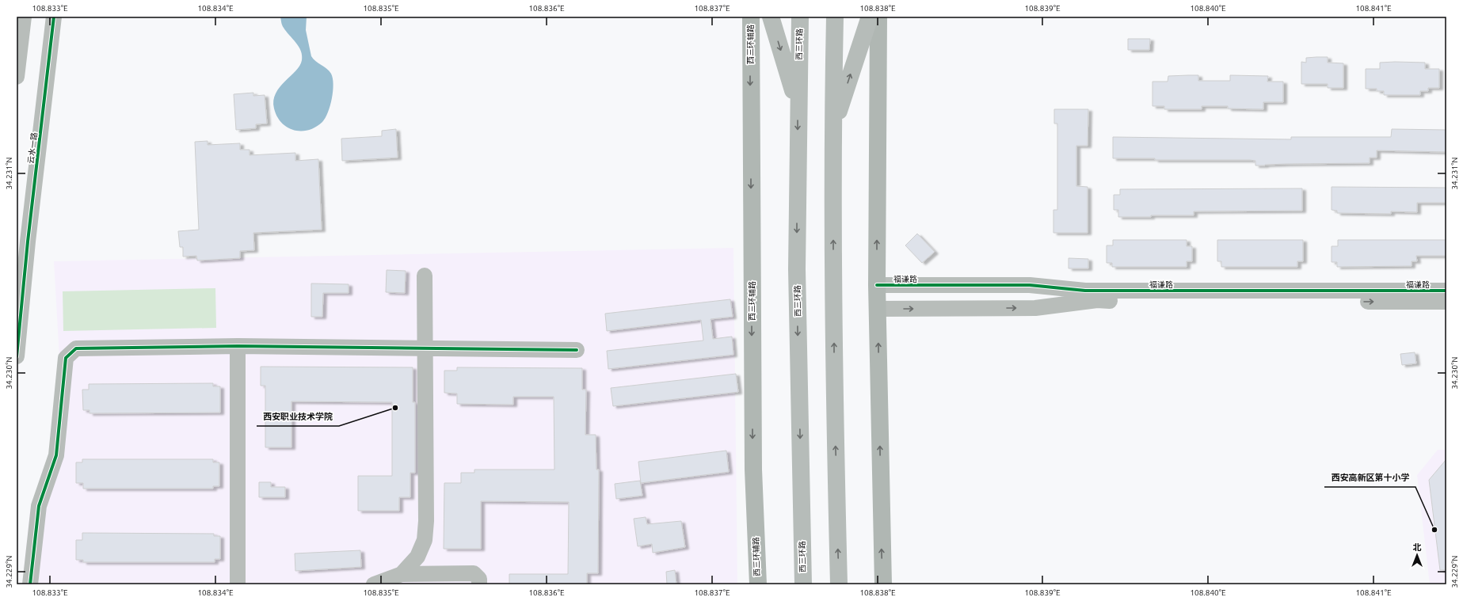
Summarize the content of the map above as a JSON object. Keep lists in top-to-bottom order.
{
  "streets": {
    "highway": ["西三环路"],
    "main road": ["西三环辅路"],
    "street": ["云水一路", "福谦路"]
  },
  "places": ["西安职业技术学院", "西安高新区第十小学"],
  "north": "top",
  "coordinates": [
    "108.833°E",
    "108.834°E",
    "108.835°E",
    "108.836°E",
    "108.837°E",
    "108.838°E",
    "108.839°E",
    "108.840°E",
    "108.841°E",
    "34.231°N",
    "34.230°N",
    "34.229°N"
  ]
}
